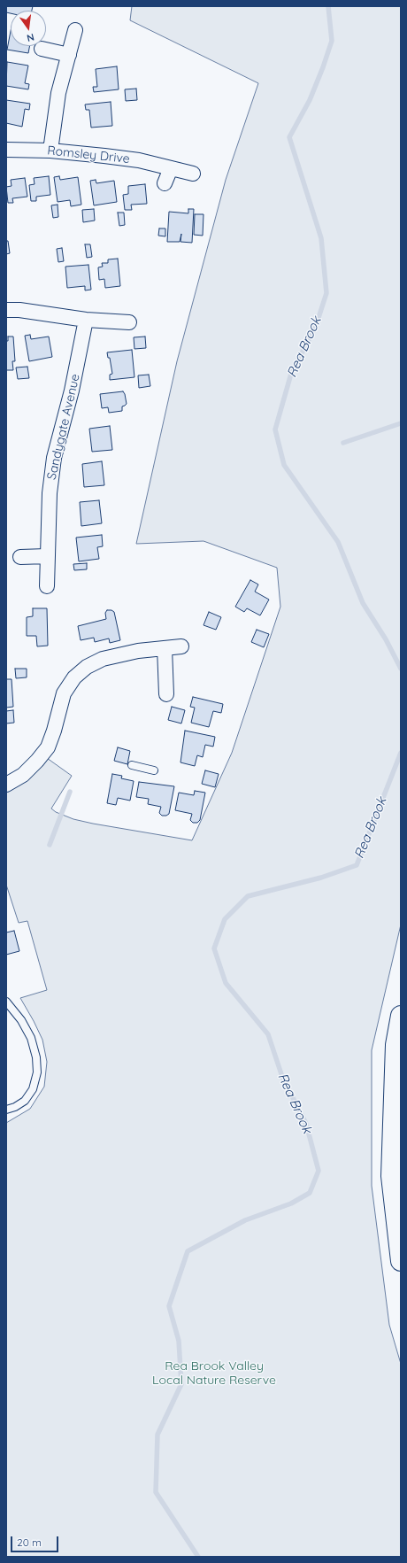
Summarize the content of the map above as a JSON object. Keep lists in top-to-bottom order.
{
  "streets": {
    "street": ["Romsley Drive", "Sandygate Avenue"]
  },
  "water": ["Rea Brook"],
  "parks": ["Rea Brook Valley Local Nature Reserve"],
  "scale_bar": "20 m",
  "north": "bottom"
}
